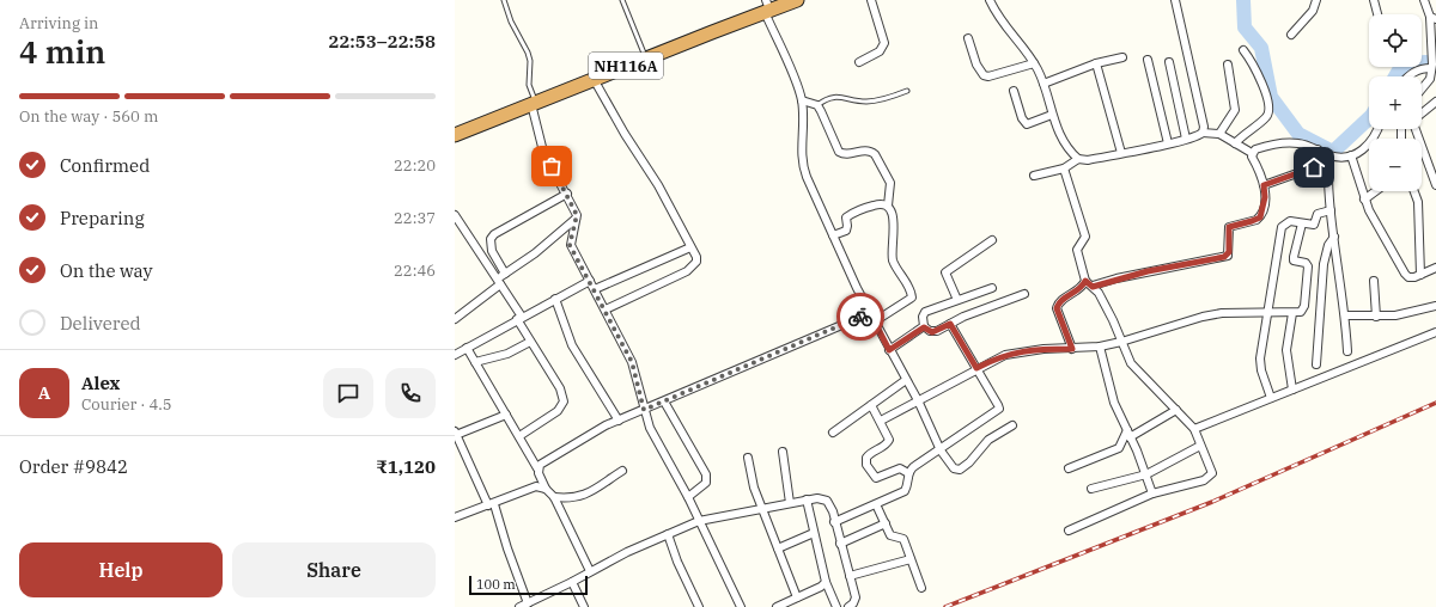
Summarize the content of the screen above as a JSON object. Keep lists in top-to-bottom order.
{
  "streets": {
    "highway": ["NH116A"]
  },
  "scale_bar": "100 m",
  "page": {
    "heading": ["4 min", "Arriving in", "22:53–22:58"],
    "panel": [
      "Alex",
      "Courier · 4.5",
      "Order #9842",
      "₹1,120"
    ],
    "map_buttons": ["+", "−"],
    "bar": "On the way · 560 m",
    "list": [
      ["Confirmed", "22:20"],
      ["Preparing", "22:37"],
      ["On the way", "22:46"],
      "Delivered"
    ],
    "round": "A",
    "buttons": ["Help", "Share"],
    "scale": "100 m"
  }
}
